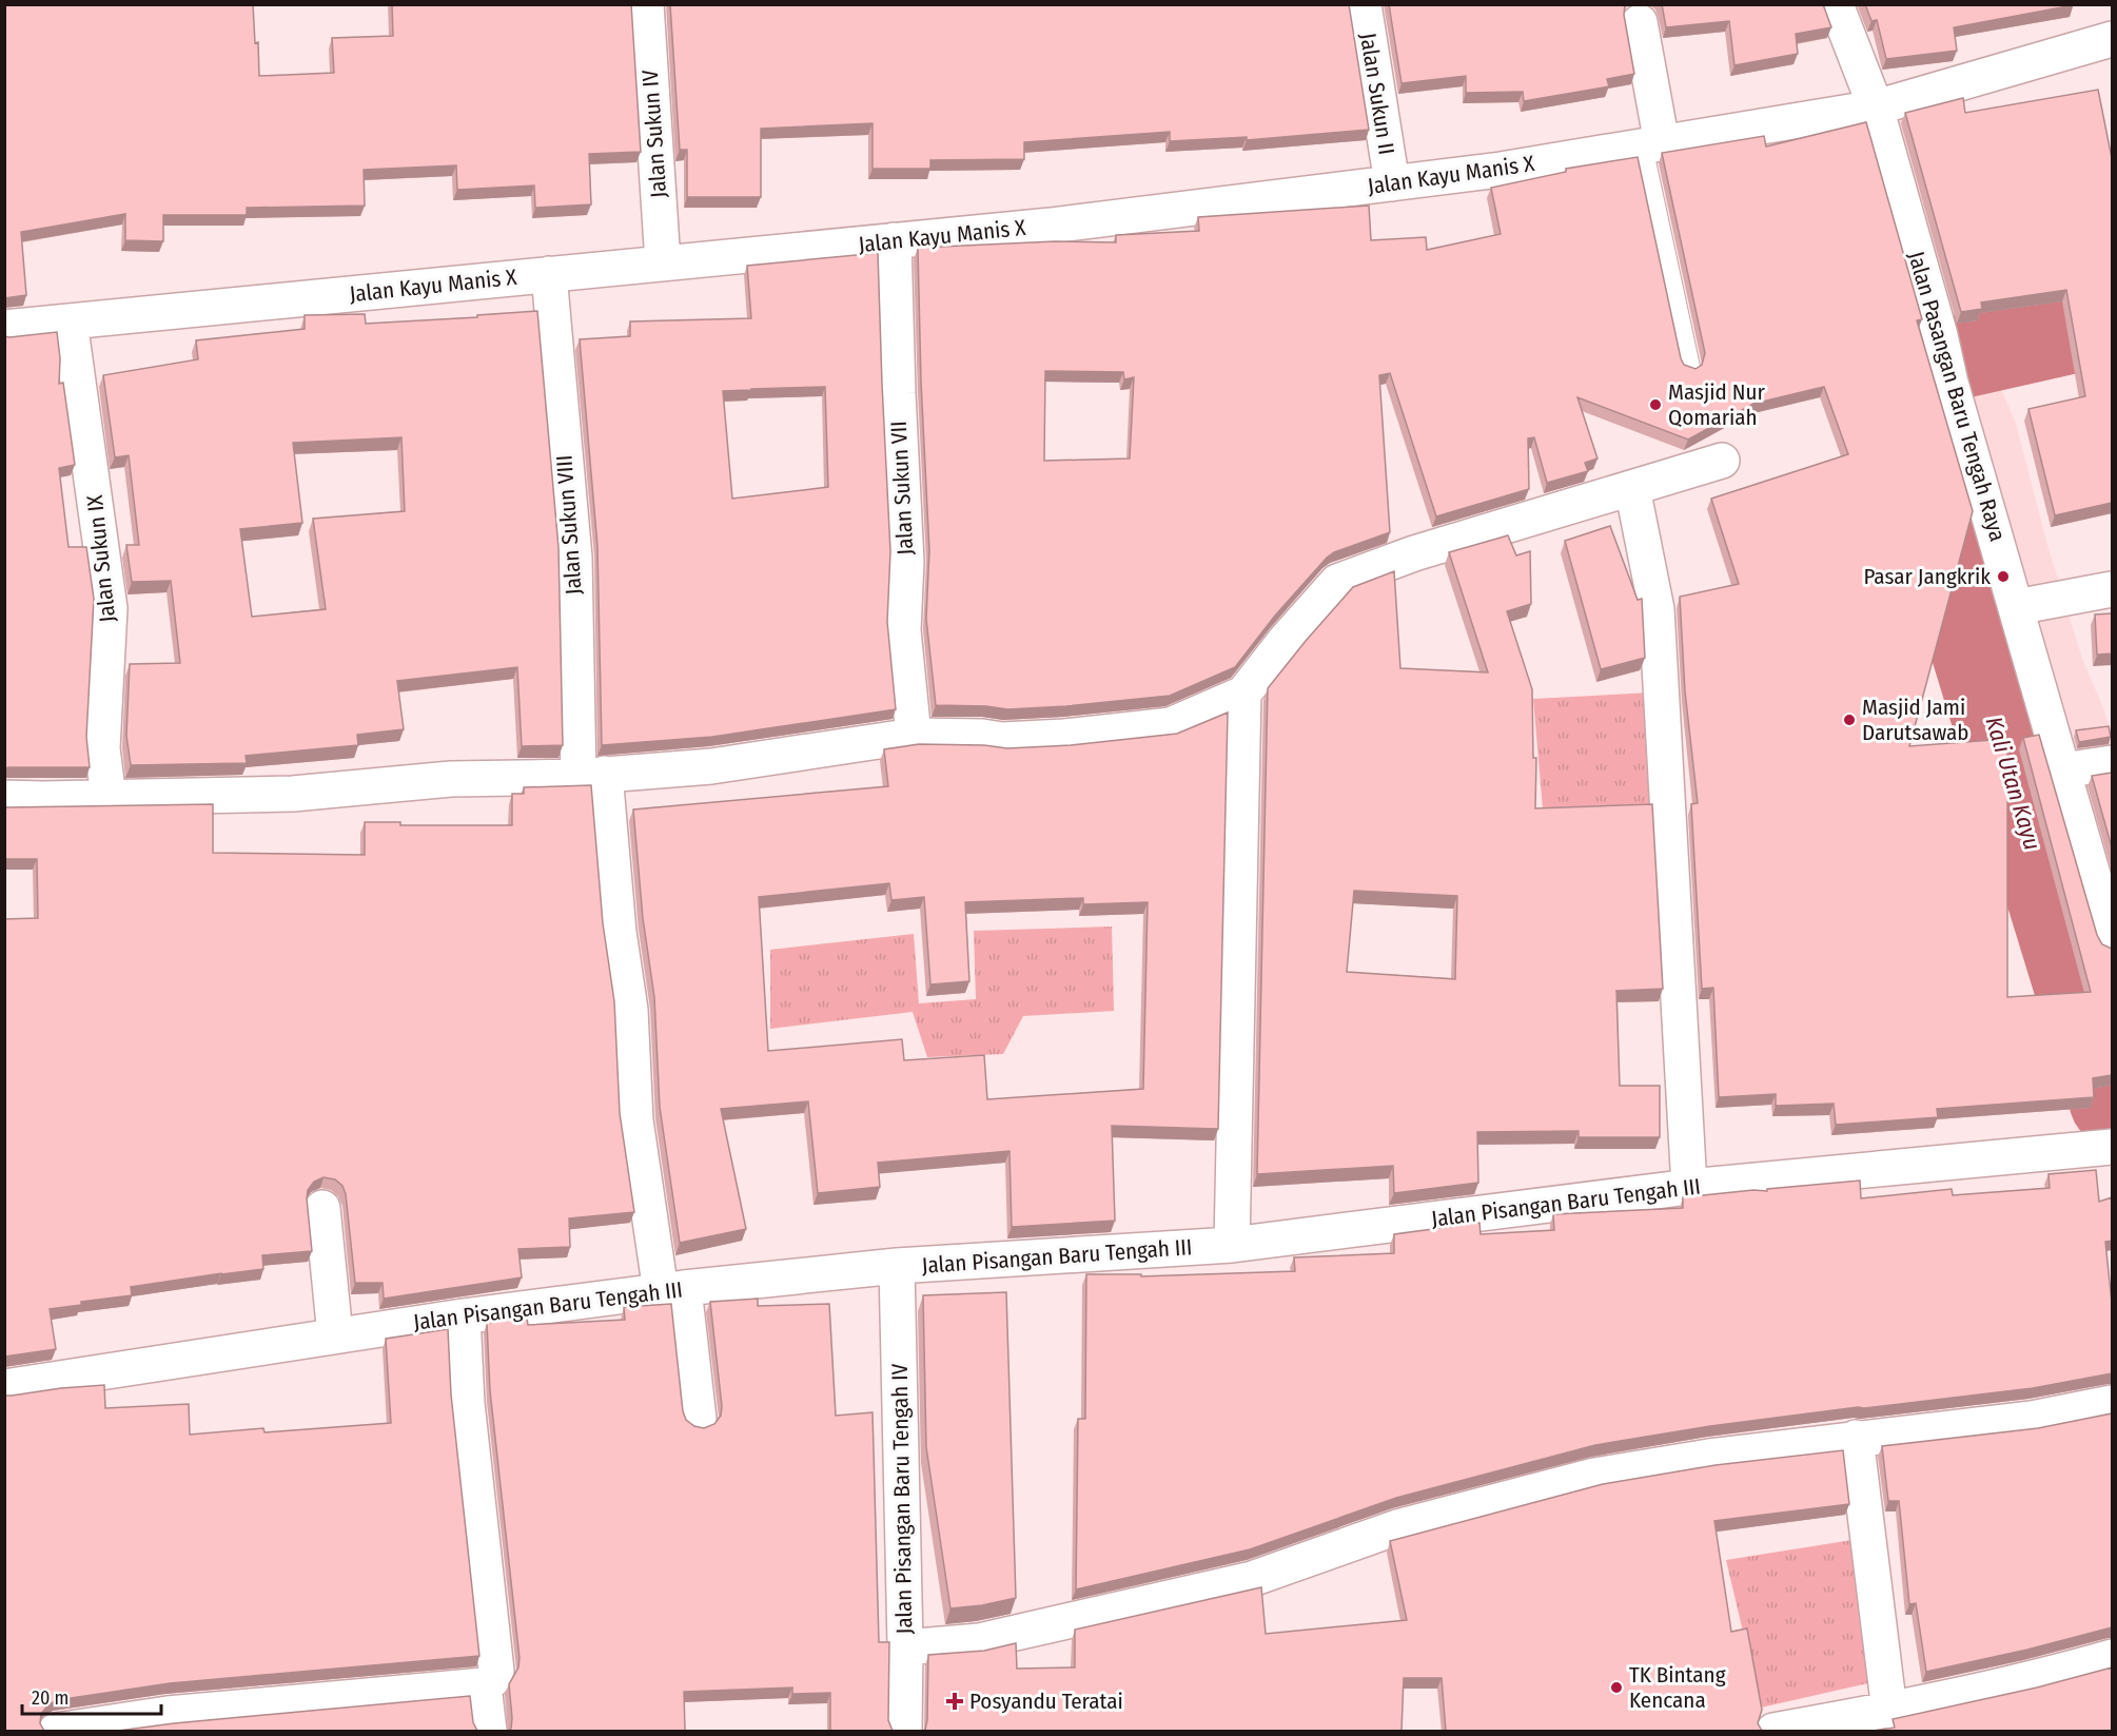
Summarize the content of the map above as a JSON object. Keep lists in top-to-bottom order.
{
  "streets": {
    "street": [
      "Jalan Sukun II",
      "Jalan Sukun IV",
      "Jalan Kayu Manis X",
      "Jalan Pasangan Baru Tengah Raya",
      "Jalan Sukun VII",
      "Jalan Sukun VIII",
      "Jalan Sukun IX",
      "Jalan Pisangan Baru Tengah III",
      "Jalan Pisangan Baru Tengah IV"
    ]
  },
  "crossings": [
    ["Jalan Sukun II", "Jalan Kayu Manis X"],
    ["Jalan Sukun IV", "Jalan Kayu Manis X"],
    ["Jalan Kayu Manis X", "Jalan Pasangan Baru Tengah Raya"],
    ["Jalan Kayu Manis X", "Jalan Sukun VII"],
    ["Jalan Kayu Manis X", "Jalan Sukun VIII"],
    ["Jalan Kayu Manis X", "Jalan Sukun IX"],
    ["Jalan Sukun VIII", "Jalan Pisangan Baru Tengah III"],
    ["Jalan Pisangan Baru Tengah III", "Jalan Pisangan Baru Tengah IV"]
  ],
  "water": ["Kali Utan Kayu"],
  "places": {
    "other": [
      "Masjid Nur Qomariah",
      "Pasar Jangkrik",
      "Masjid Jami Darutsawab",
      "TK Bintang Kencana"
    ],
    "health": ["Posyandu Teratai"]
  },
  "scale_bar": "20 m"
}
